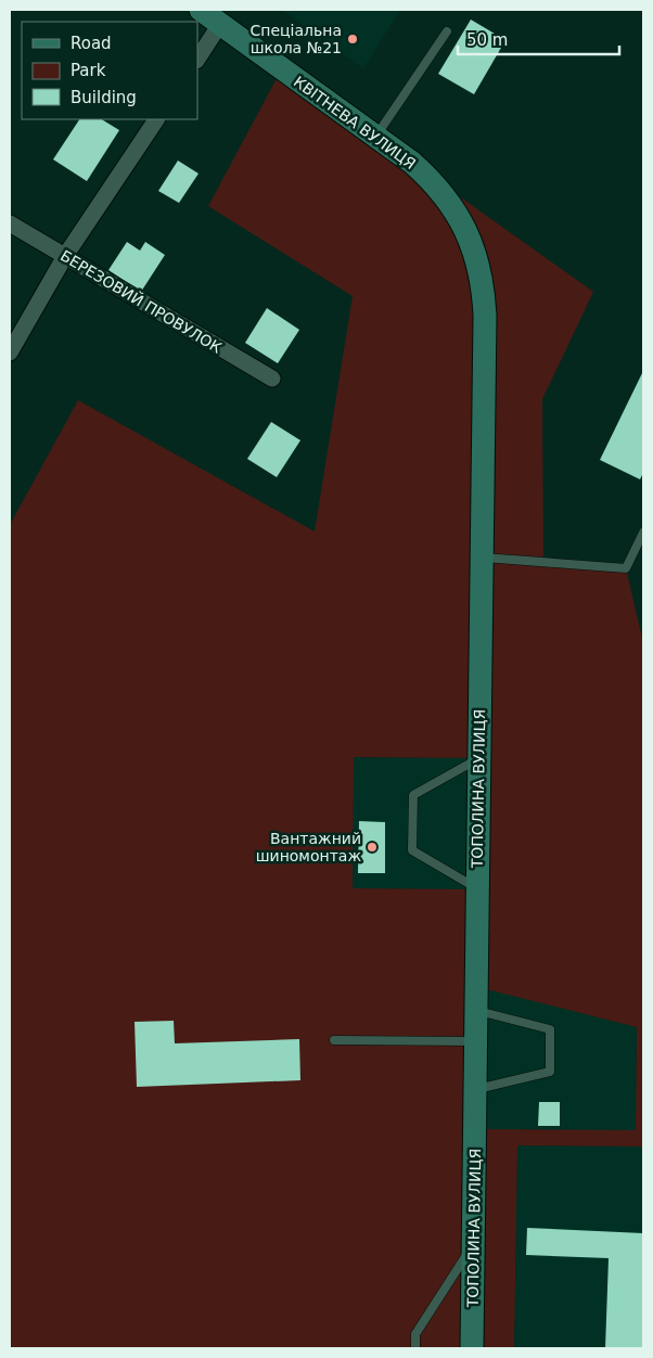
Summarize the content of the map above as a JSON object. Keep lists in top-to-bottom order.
{
  "streets": {
    "main road": ["КВІТНЕВА ВУЛИЦЯ", "ТОПОЛИНА ВУЛИЦЯ"],
    "street": ["БЕРЕЗОВИЙ ПРОВУЛОК"]
  },
  "crossings": [
    ["КВІТНЕВА ВУЛИЦЯ", "ТОПОЛИНА ВУЛИЦЯ"]
  ],
  "places": ["Спеціальна школа №21", "Вантажний шиномонтаж"],
  "legend": ["Road", "Park", "Building"],
  "scale_bar": "50 m"
}
